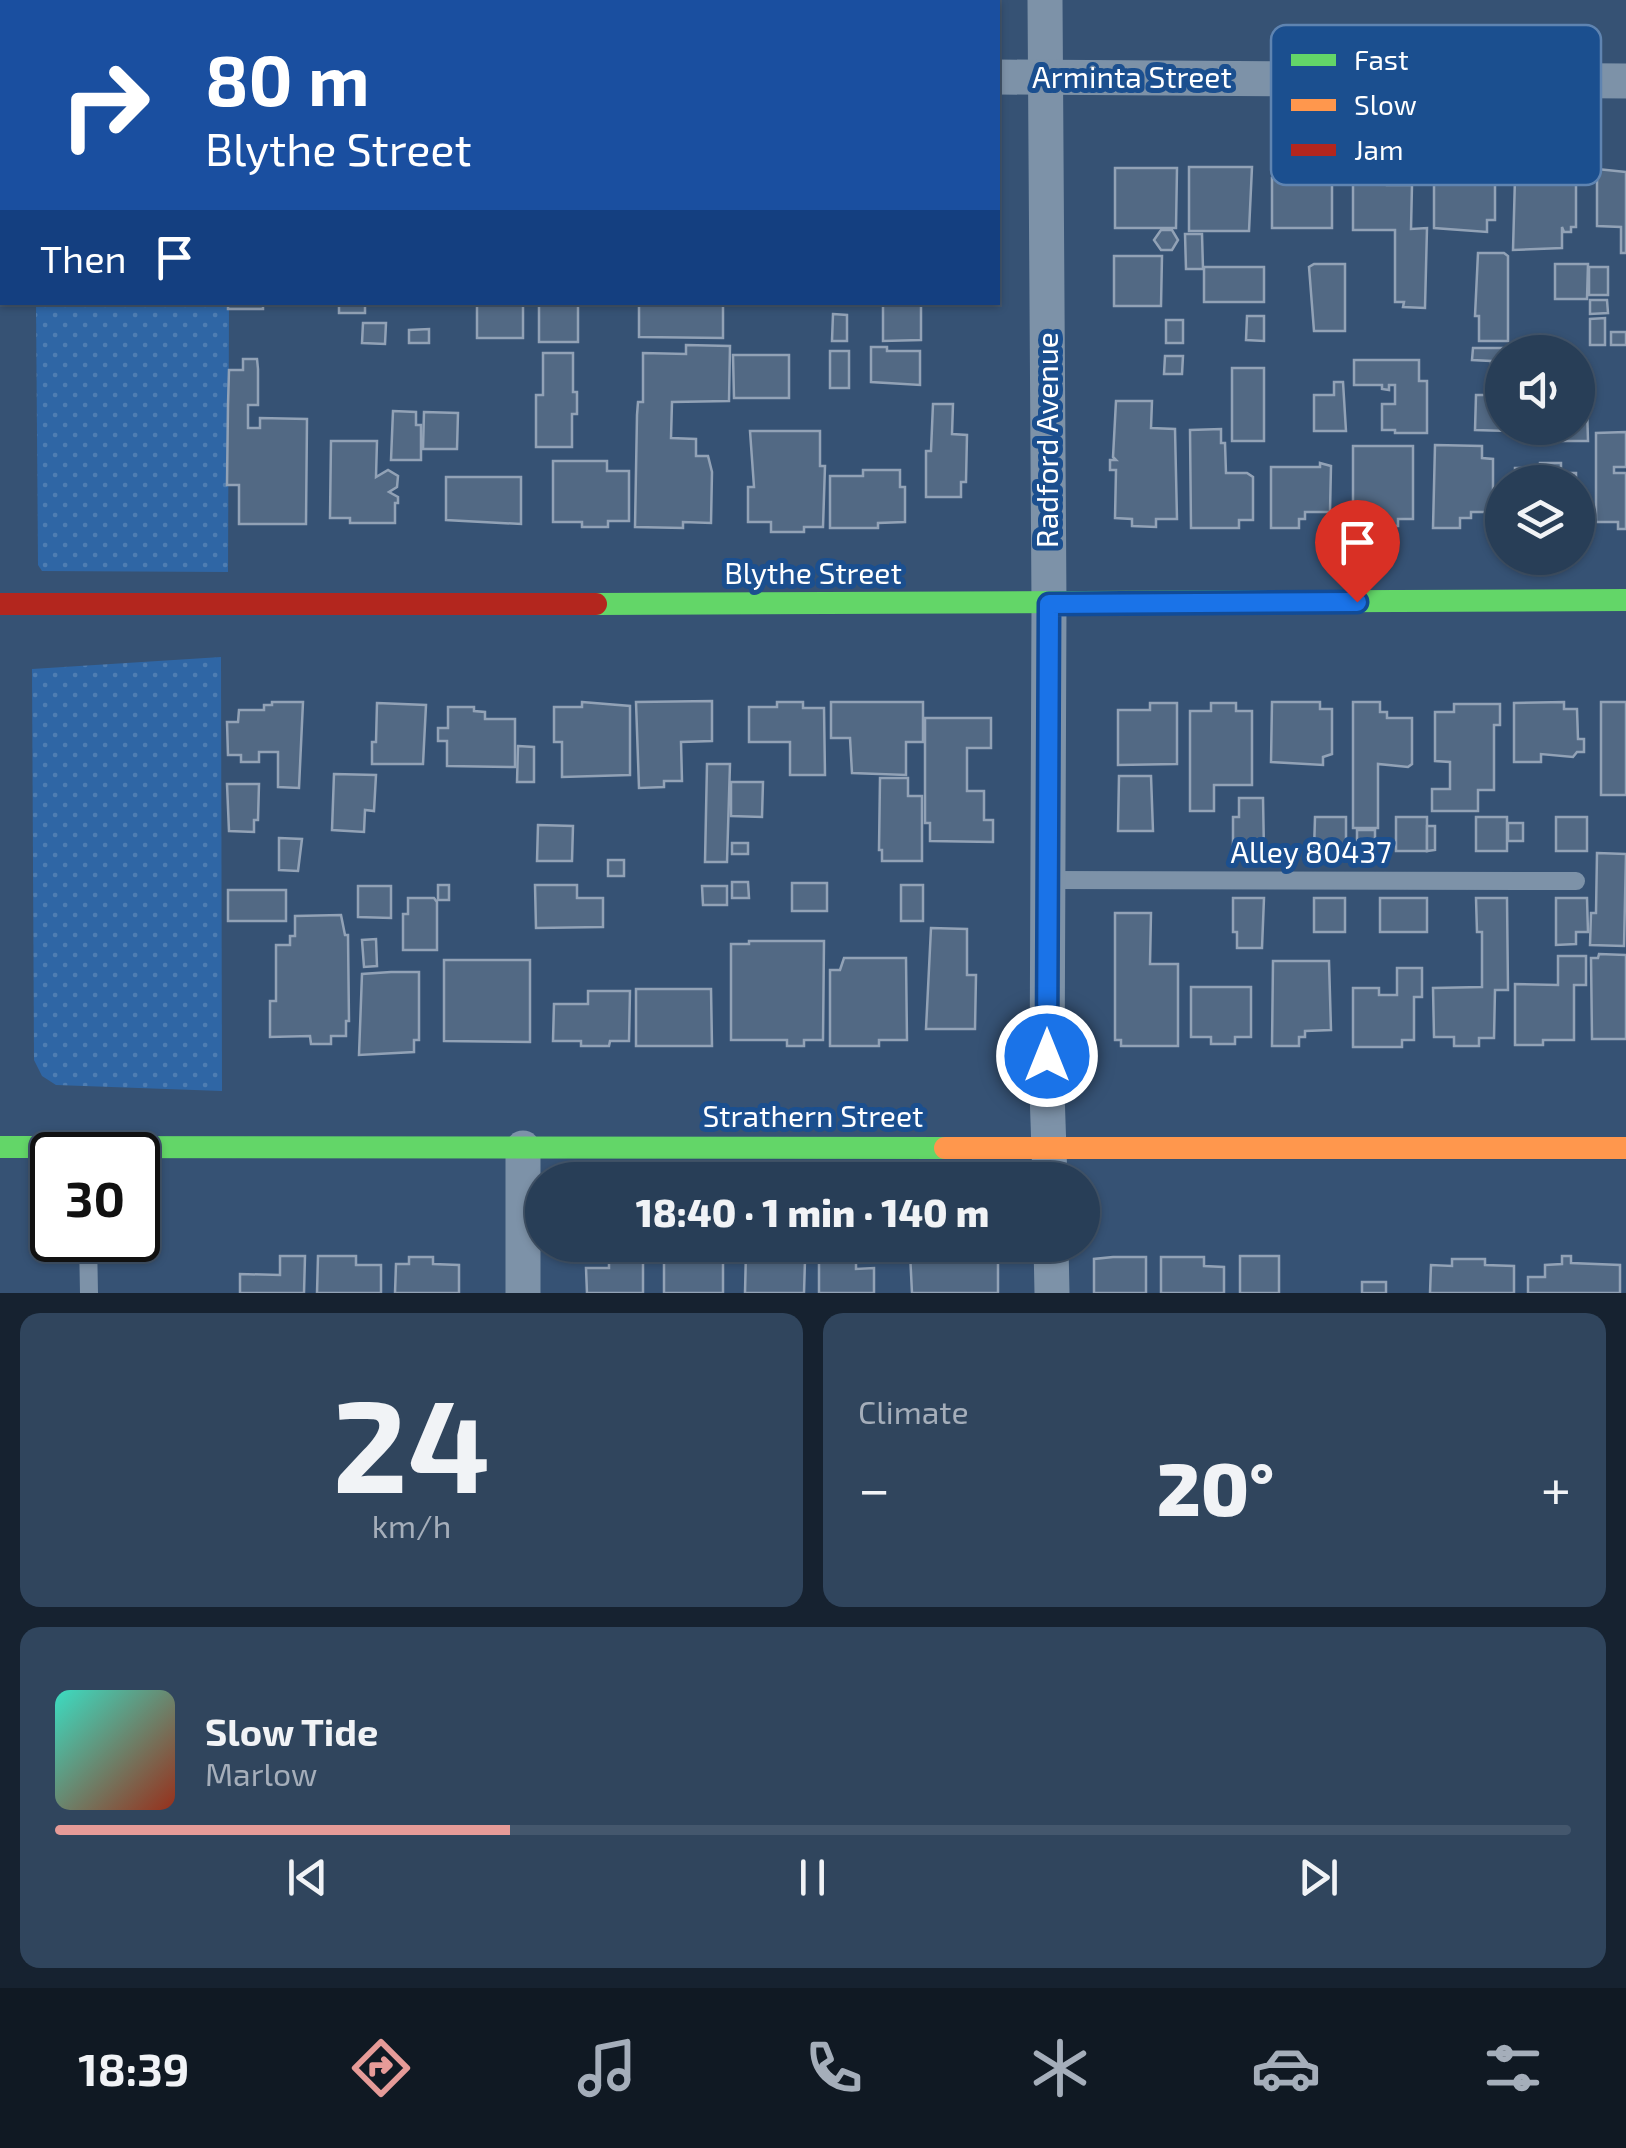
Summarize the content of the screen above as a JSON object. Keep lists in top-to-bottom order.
{
  "streets": {
    "main road": ["Blythe Street", "Strathern Street"],
    "street": ["Arminta Street", "Radford Avenue"],
    "lane": ["Alley 80437"]
  },
  "crossings": [
    ["Arminta Street", "Radford Avenue"],
    ["Radford Avenue", "Blythe Street"],
    ["Radford Avenue", "Alley 80437"]
  ],
  "legend": ["Fast", "Slow", "Jam"],
  "page": {
    "turn": ["80 m", "Blythe Street"],
    "then": "Then",
    "limit": "30",
    "trip": "18:40 · 1 min · 140 m",
    "tile": [
      ["24", "km/h"],
      "Climate"
    ],
    "heat": ["−", "20°", "+"],
    "song": ["Slow Tide", "Marlow"],
    "tabs": "18:39"
  }
}
